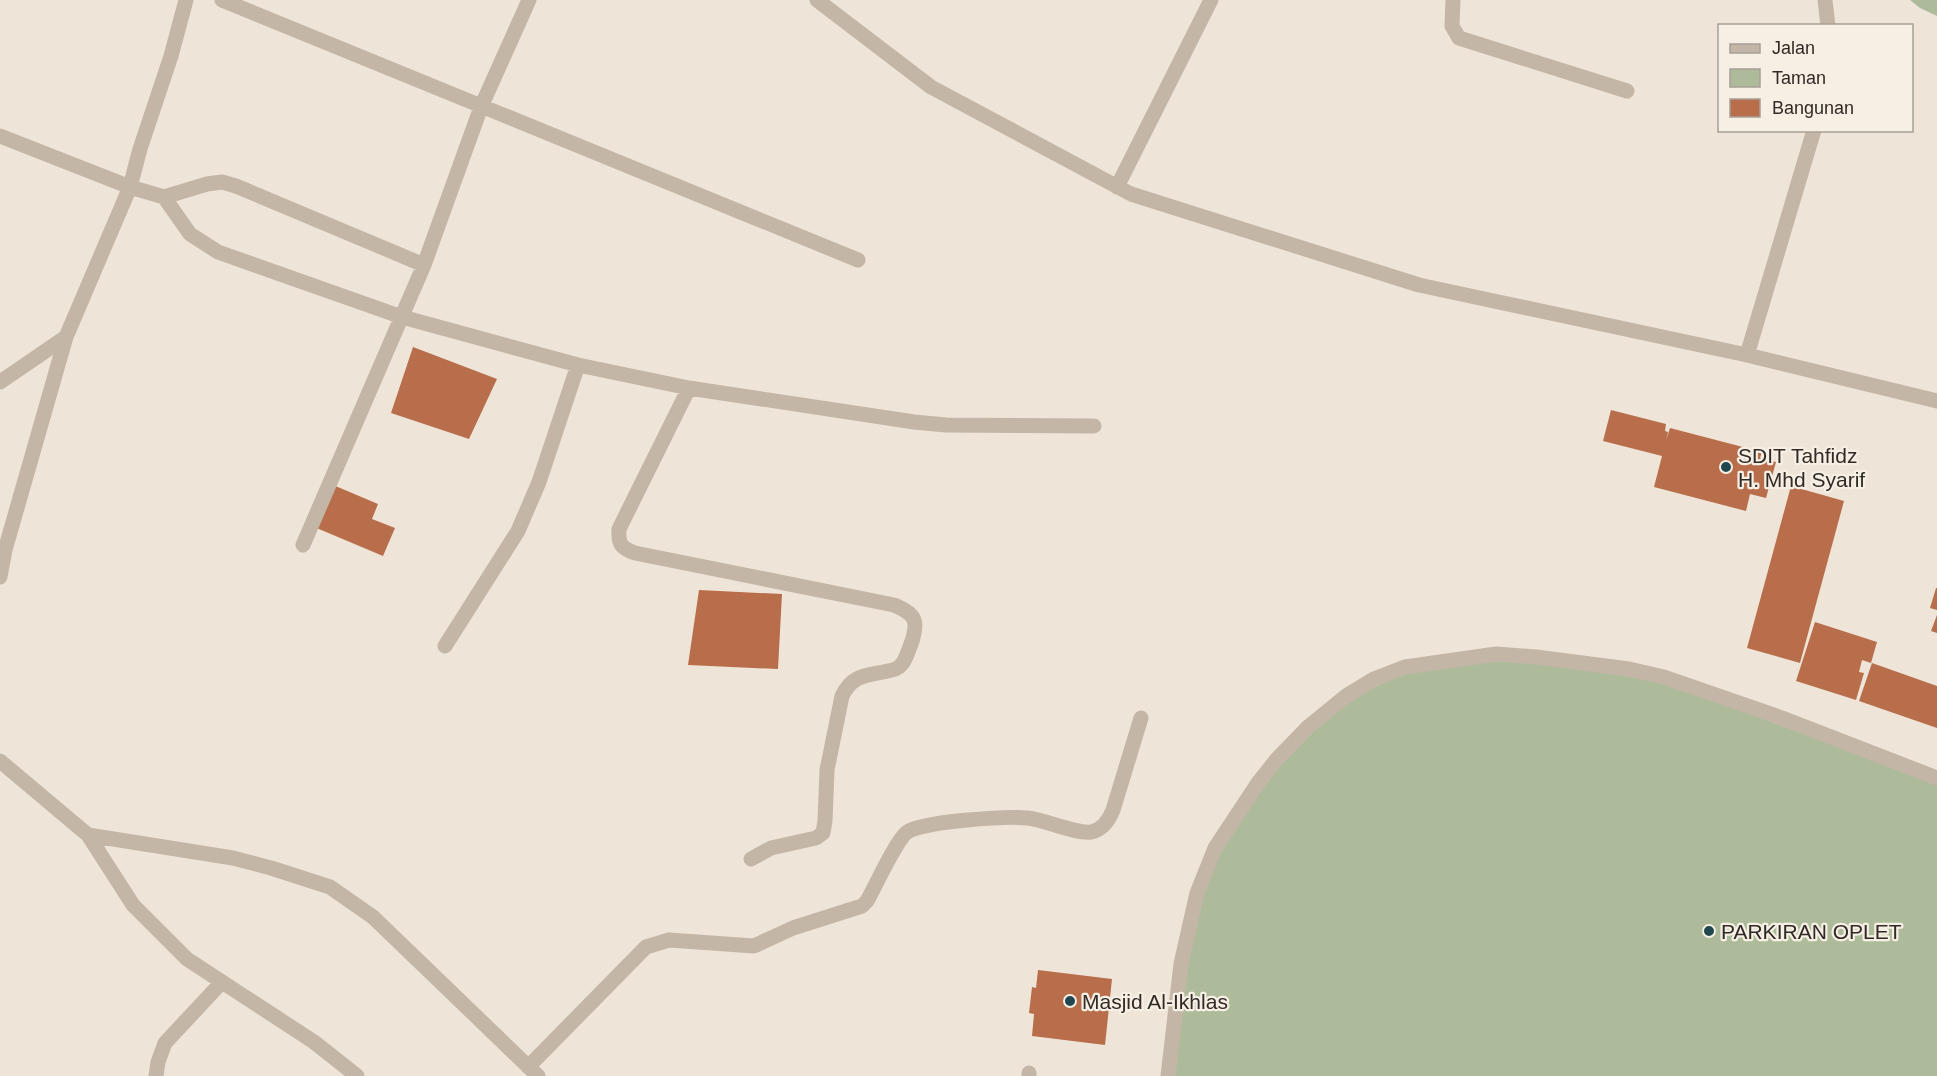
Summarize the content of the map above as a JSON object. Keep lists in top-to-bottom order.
{
  "places": ["SDIT Tahfidz H. Mhd Syarif", "PARKIRAN OPLET", "Masjid Al-Ikhlas"],
  "legend": ["Jalan", "Taman", "Bangunan"]
}
